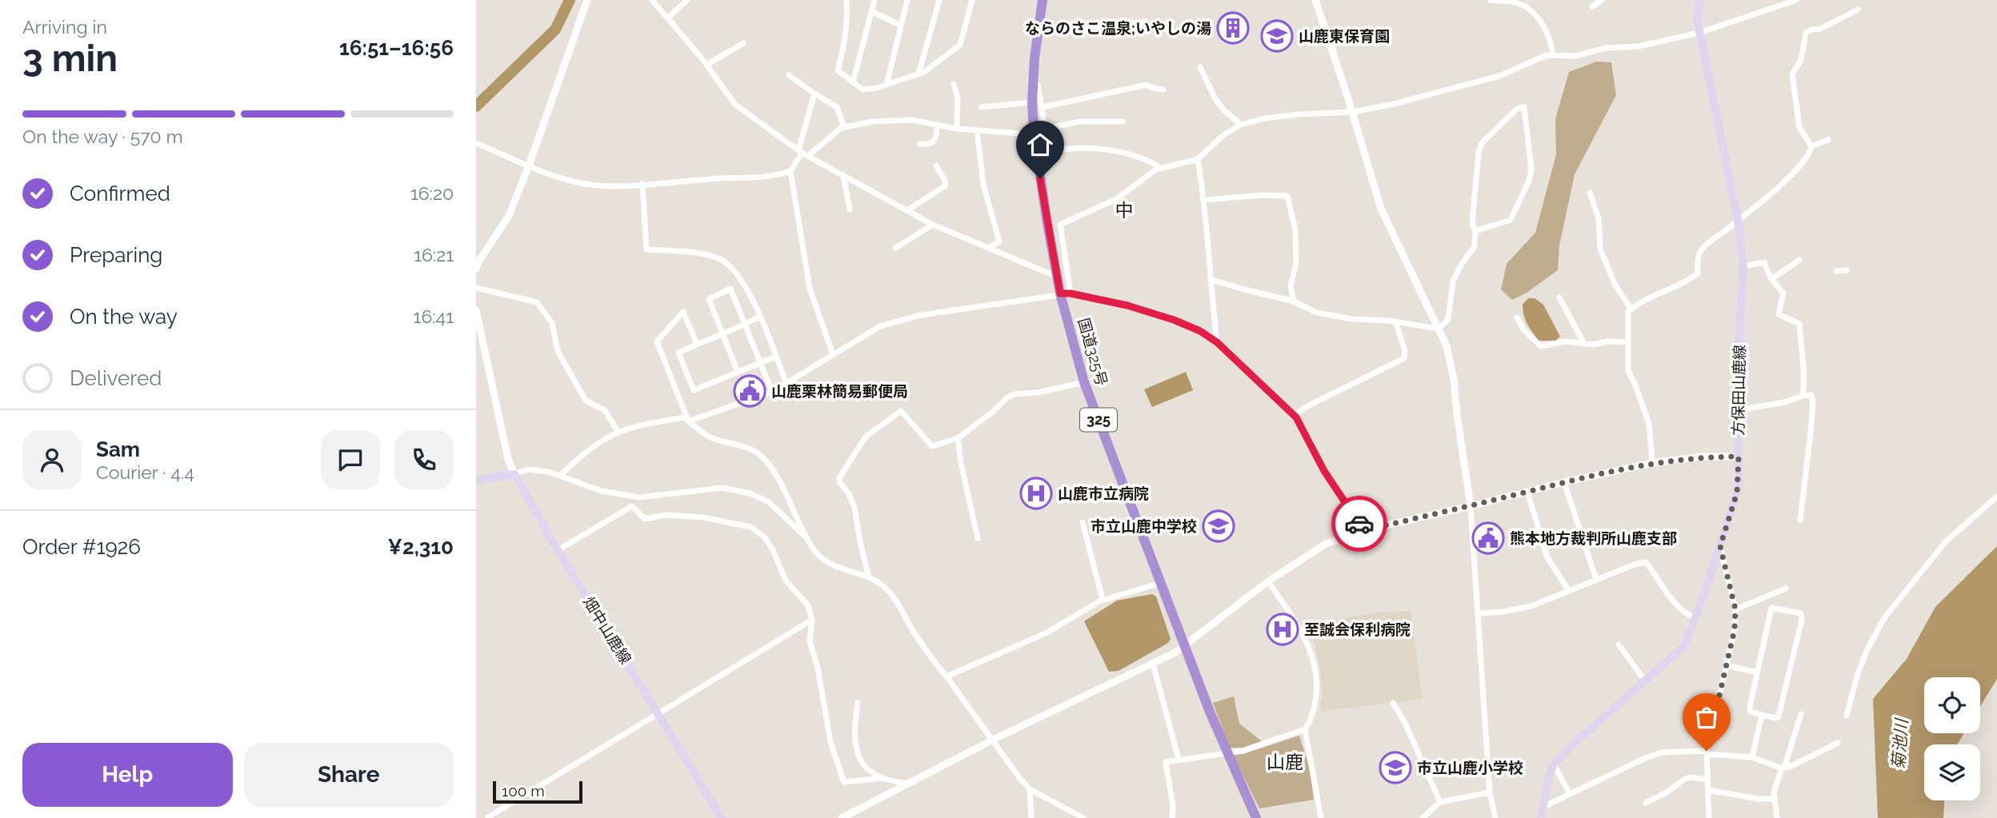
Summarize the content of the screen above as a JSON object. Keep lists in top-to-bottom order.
{
  "streets": {
    "highway": ["国道325号", "325"],
    "main road": ["方保田山鹿線", "畑中山鹿線"]
  },
  "districts": ["中", "山鹿"],
  "water": ["菊池川"],
  "places": {
    "building": ["ならのさこ温泉;いやしの湯"],
    "school or university": ["山鹿東保育園", "市立山鹿中学校", "市立山鹿小学校"],
    "public building": ["山鹿栗林簡易郵便局", "熊本地方裁判所山鹿支部"],
    "hospital": ["山鹿市立病院", "至誠会保利病院"]
  },
  "scale_bar": "100 m",
  "page": {
    "heading": ["3 min", "Arriving in", "16:51–16:56"],
    "panel": [
      "Sam",
      "Courier · 4.4",
      "Order #1926",
      "¥2,310"
    ],
    "bar": "On the way · 570 m",
    "list": [
      ["Confirmed", "16:20"],
      ["Preparing", "16:21"],
      ["On the way", "16:41"],
      "Delivered"
    ],
    "buttons": ["Help", "Share"],
    "scale": "100 m"
  }
}
